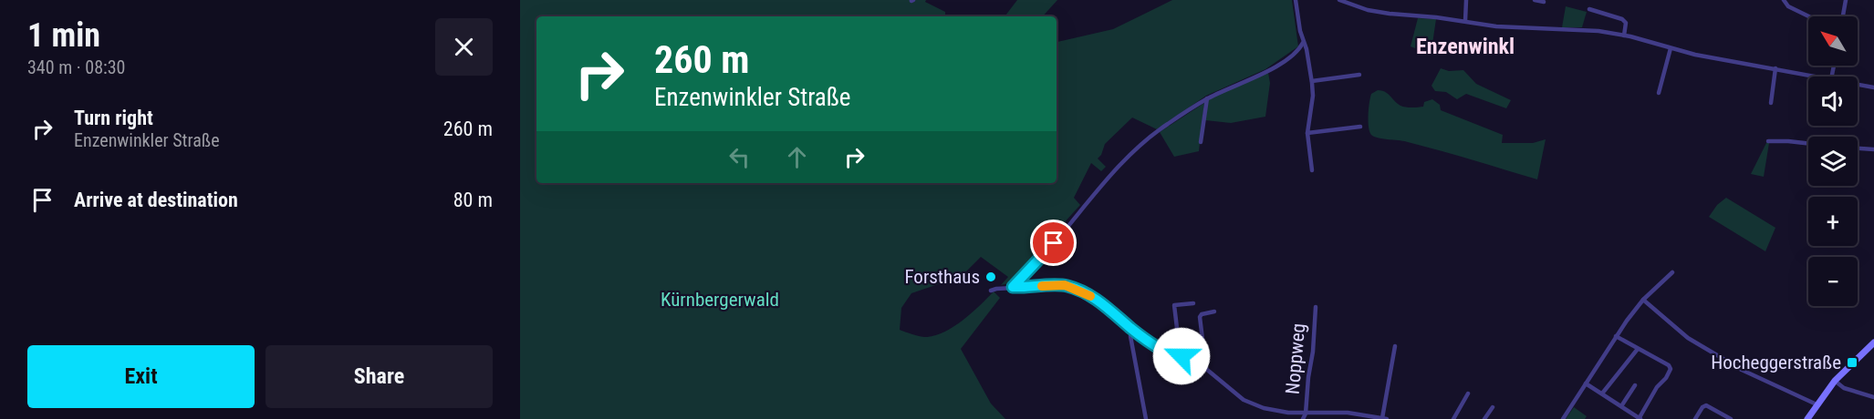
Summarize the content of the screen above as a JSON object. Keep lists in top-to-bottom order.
{
  "streets": {
    "street": ["Noppweg"]
  },
  "districts": ["Enzenwinkl"],
  "parks": ["Kürnbergerwald"],
  "places": {
    "other": ["Forsthaus"],
    "transit": ["Hocheggerstraße"]
  },
  "north": "top left",
  "page": {
    "heading": ["1 min", "340 m · 08:30"],
    "map_buttons": ["+", "−"],
    "turn": ["260 m", "Enzenwinkler Straße"],
    "list": [
      {
        "name": "Turn right",
        "note": "Enzenwinkler Straße",
        "value": "260 m"
      },
      {
        "name": "Arrive at destination",
        "value": "80 m"
      }
    ],
    "buttons": ["Exit", "Share"]
  }
}
